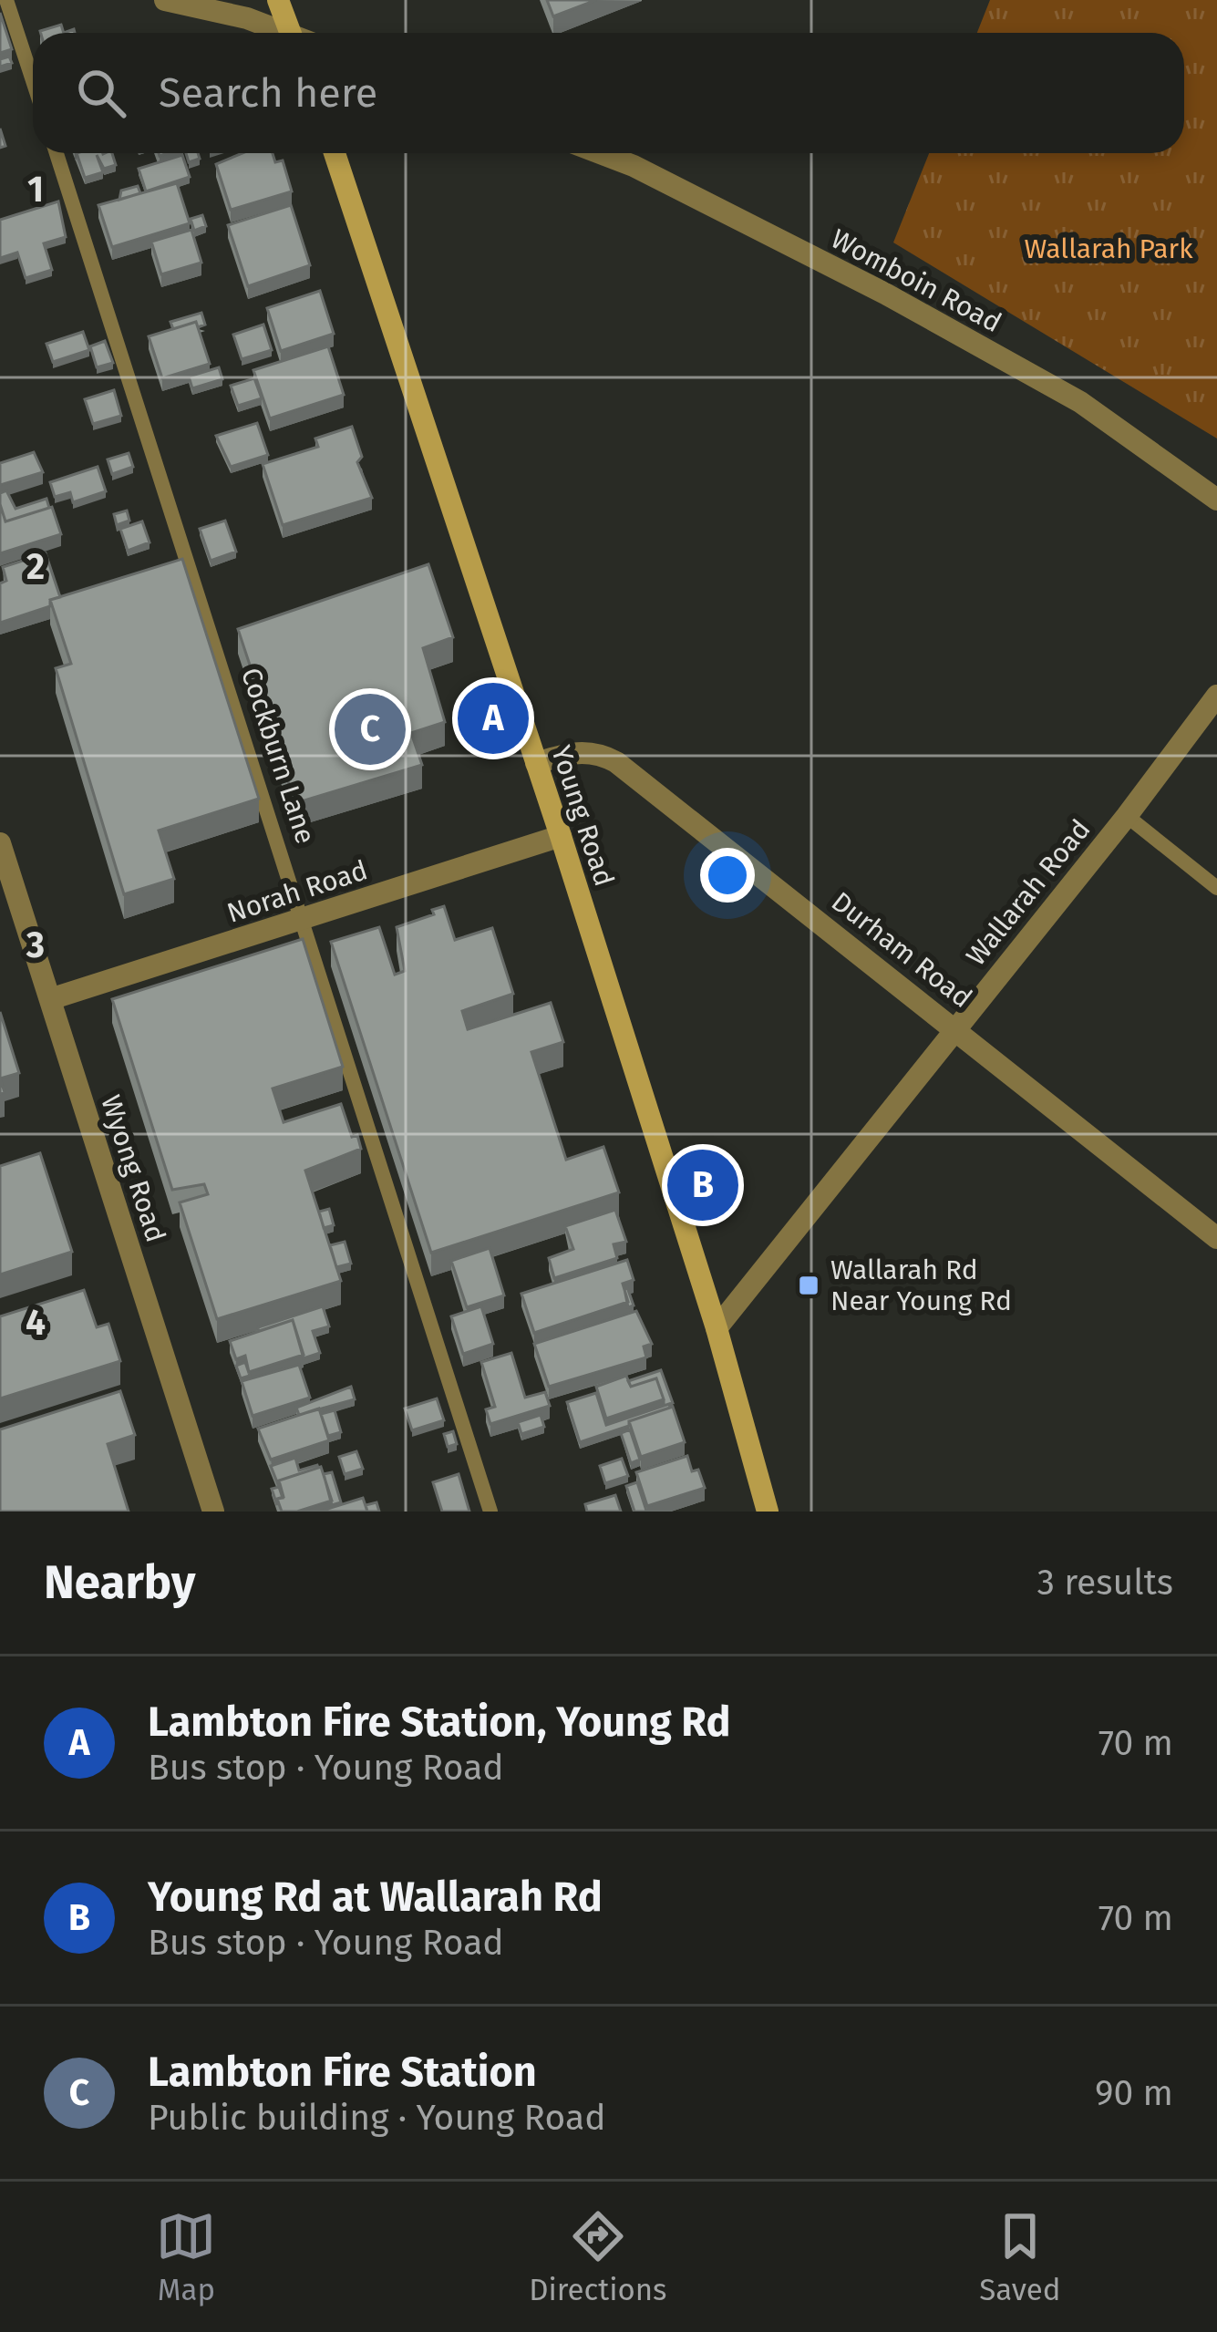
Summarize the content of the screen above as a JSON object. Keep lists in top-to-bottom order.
{
  "streets": {
    "street": [
      "Womboin Road",
      "Young Road",
      "Norah Road",
      "Wallarah Road",
      "Durham Road",
      "Wyong Road"
    ],
    "lane": ["Cockburn Lane"]
  },
  "crossings": [
    ["Cockburn Lane", "Norah Road"],
    ["Young Road", "Norah Road"],
    ["Young Road", "Wallarah Road"],
    ["Young Road", "Durham Road"],
    ["Norah Road", "Wyong Road"],
    ["Wallarah Road", "Durham Road"]
  ],
  "parks": ["Wallarah Park"],
  "places": {
    "transit": ["Wallarah Rd Near Young Rd"]
  },
  "page": {
    "search": "Search here",
    "pins": ["A", "C", "B"],
    "heading": ["Nearby", "3 results"],
    "list": [
      {
        "mark": "A",
        "name": "Lambton Fire Station, Young Rd",
        "note": "Bus stop · Young Road",
        "value": "70 m"
      },
      {
        "mark": "B",
        "name": "Young Rd at Wallarah Rd",
        "note": "Bus stop · Young Road",
        "value": "70 m"
      },
      {
        "mark": "C",
        "name": "Lambton Fire Station",
        "note": "Public building · Young Road",
        "value": "90 m"
      }
    ],
    "nav": ["Map", "Directions", "Saved"]
  },
  "grid": {
    "rows": [
      "1",
      "2",
      "3",
      "4"
    ]
  }
}
